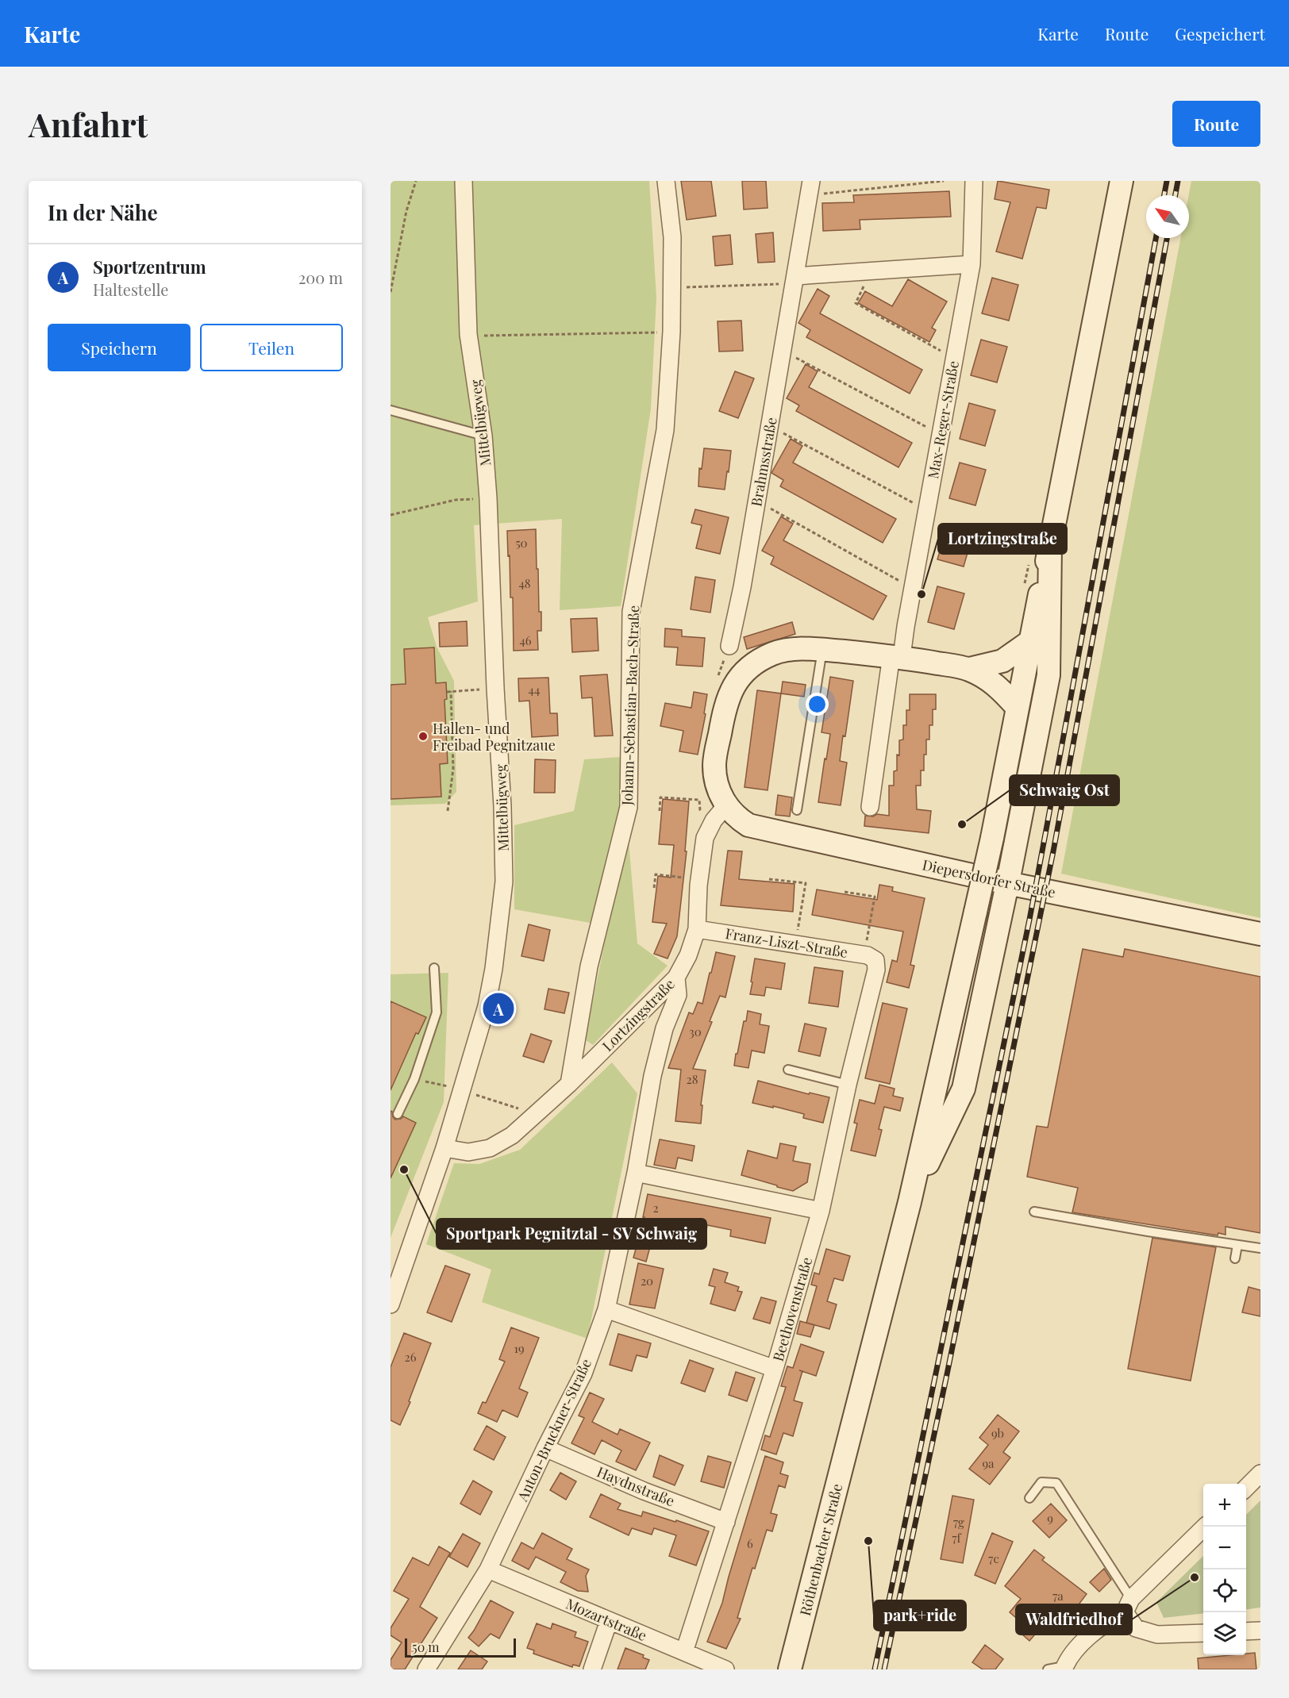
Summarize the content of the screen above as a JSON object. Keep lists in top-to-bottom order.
{
  "streets": {
    "main road": ["Diepersdorfer Straße", "Röthenbacher Straße"],
    "street": [
      "Max-Reger-Straße",
      "Mittelbügweg",
      "Brahmsstraße",
      "Johann-Sebastian-Bach-Straße",
      "Franz-Liszt-Straße",
      "Lortzingstraße",
      "Beethovenstraße",
      "Anton-Bruckner-Straße",
      "Haydnstraße",
      "Mozartstraße"
    ]
  },
  "crossings": [
    ["Mittelbügweg", "Lortzingstraße"],
    ["Johann-Sebastian-Bach-Straße", "Lortzingstraße"],
    ["Diepersdorfer Straße", "Lortzingstraße"],
    ["Franz-Liszt-Straße", "Lortzingstraße"],
    ["Franz-Liszt-Straße", "Beethovenstraße"],
    ["Lortzingstraße", "Anton-Bruckner-Straße"],
    ["Beethovenstraße", "Haydnstraße"],
    ["Beethovenstraße", "Mozartstraße"],
    ["Anton-Bruckner-Straße", "Haydnstraße"],
    ["Anton-Bruckner-Straße", "Mozartstraße"]
  ],
  "places": [
    "Lortzingstraße",
    "Hallen- und Freibad Pegnitzaue",
    "Schwaig Ost",
    "Sportpark Pegnitztal - SV Schwaig",
    "park+ride",
    "Waldfriedhof"
  ],
  "house_numbers": [
    "50",
    "48",
    "46",
    "44",
    "30",
    "28",
    "2",
    "20",
    "19",
    "26",
    "9b",
    "9a",
    "9",
    "7g",
    "7f",
    "6",
    "7c",
    "7a"
  ],
  "scale_bar": "50 m",
  "north": "top left",
  "page": {
    "header": "Karte",
    "nav": ["Karte", "Route", "Gespeichert"],
    "buttons": [
      "Route",
      ["Speichern", "Teilen"]
    ],
    "title": "Anfahrt",
    "heading": "In der Nähe",
    "list": [
      {
        "mark": "A",
        "name": "Sportzentrum",
        "note": "Haltestelle",
        "value": "200 m"
      }
    ],
    "pins": "A",
    "map_buttons": ["+", "−"],
    "scale": "50 m"
  }
}
